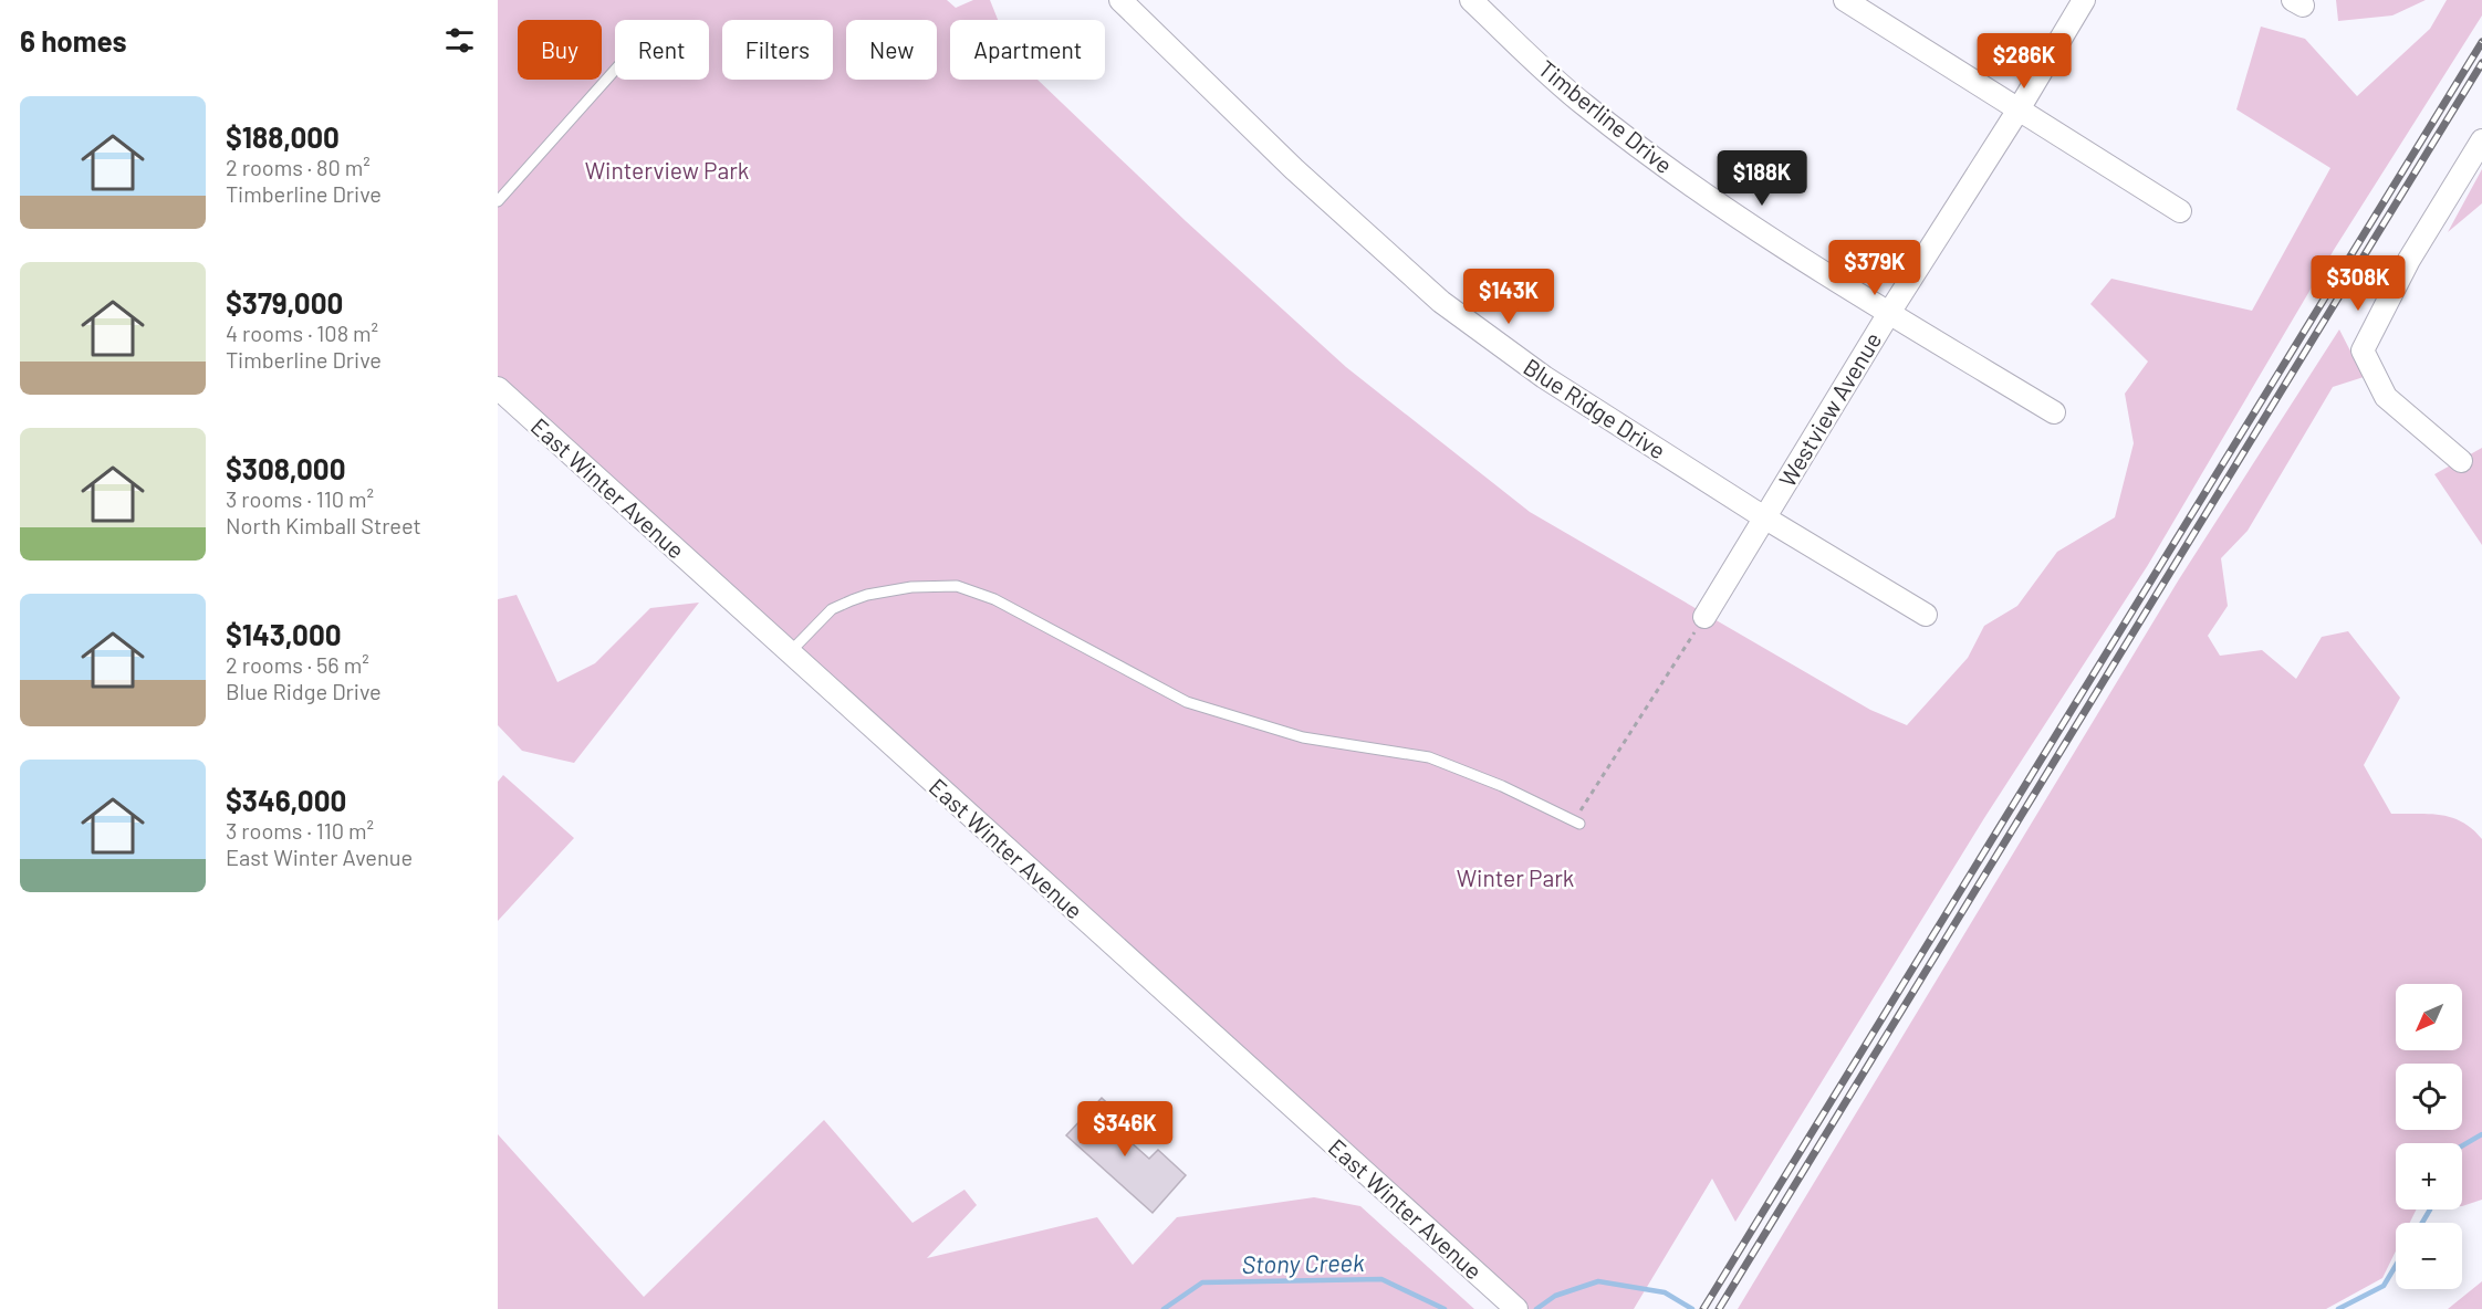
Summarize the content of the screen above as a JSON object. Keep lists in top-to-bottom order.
{
  "streets": {
    "street": [
      "Timberline Drive",
      "Blue Ridge Drive",
      "Westview Avenue",
      "East Winter Avenue"
    ]
  },
  "crossings": [
    ["Timberline Drive", "Westview Avenue"],
    ["Blue Ridge Drive", "Westview Avenue"]
  ],
  "water": ["Stony Creek"],
  "parks": ["Winterview Park", "Winter Park"],
  "north": "bottom left",
  "page": {
    "heading": "6 homes",
    "chip": [
      "Buy",
      "Rent",
      "Filters",
      "New",
      "Apartment"
    ],
    "price": [
      "$286K",
      "$188K",
      "$379K",
      "$308K",
      "$143K",
      "$346K"
    ],
    "list": [
      {
        "name": "$188,000",
        "note": "2 rooms · 80 m² · Timberline Drive"
      },
      {
        "name": "$379,000",
        "note": "4 rooms · 108 m² · Timberline Drive"
      },
      {
        "name": "$308,000",
        "note": "3 rooms · 110 m² · North Kimball Street"
      },
      {
        "name": "$143,000",
        "note": "2 rooms · 56 m² · Blue Ridge Drive"
      },
      {
        "name": "$346,000",
        "note": "3 rooms · 110 m² · East Winter Avenue"
      }
    ],
    "map_buttons": ["+", "−"]
  }
}
